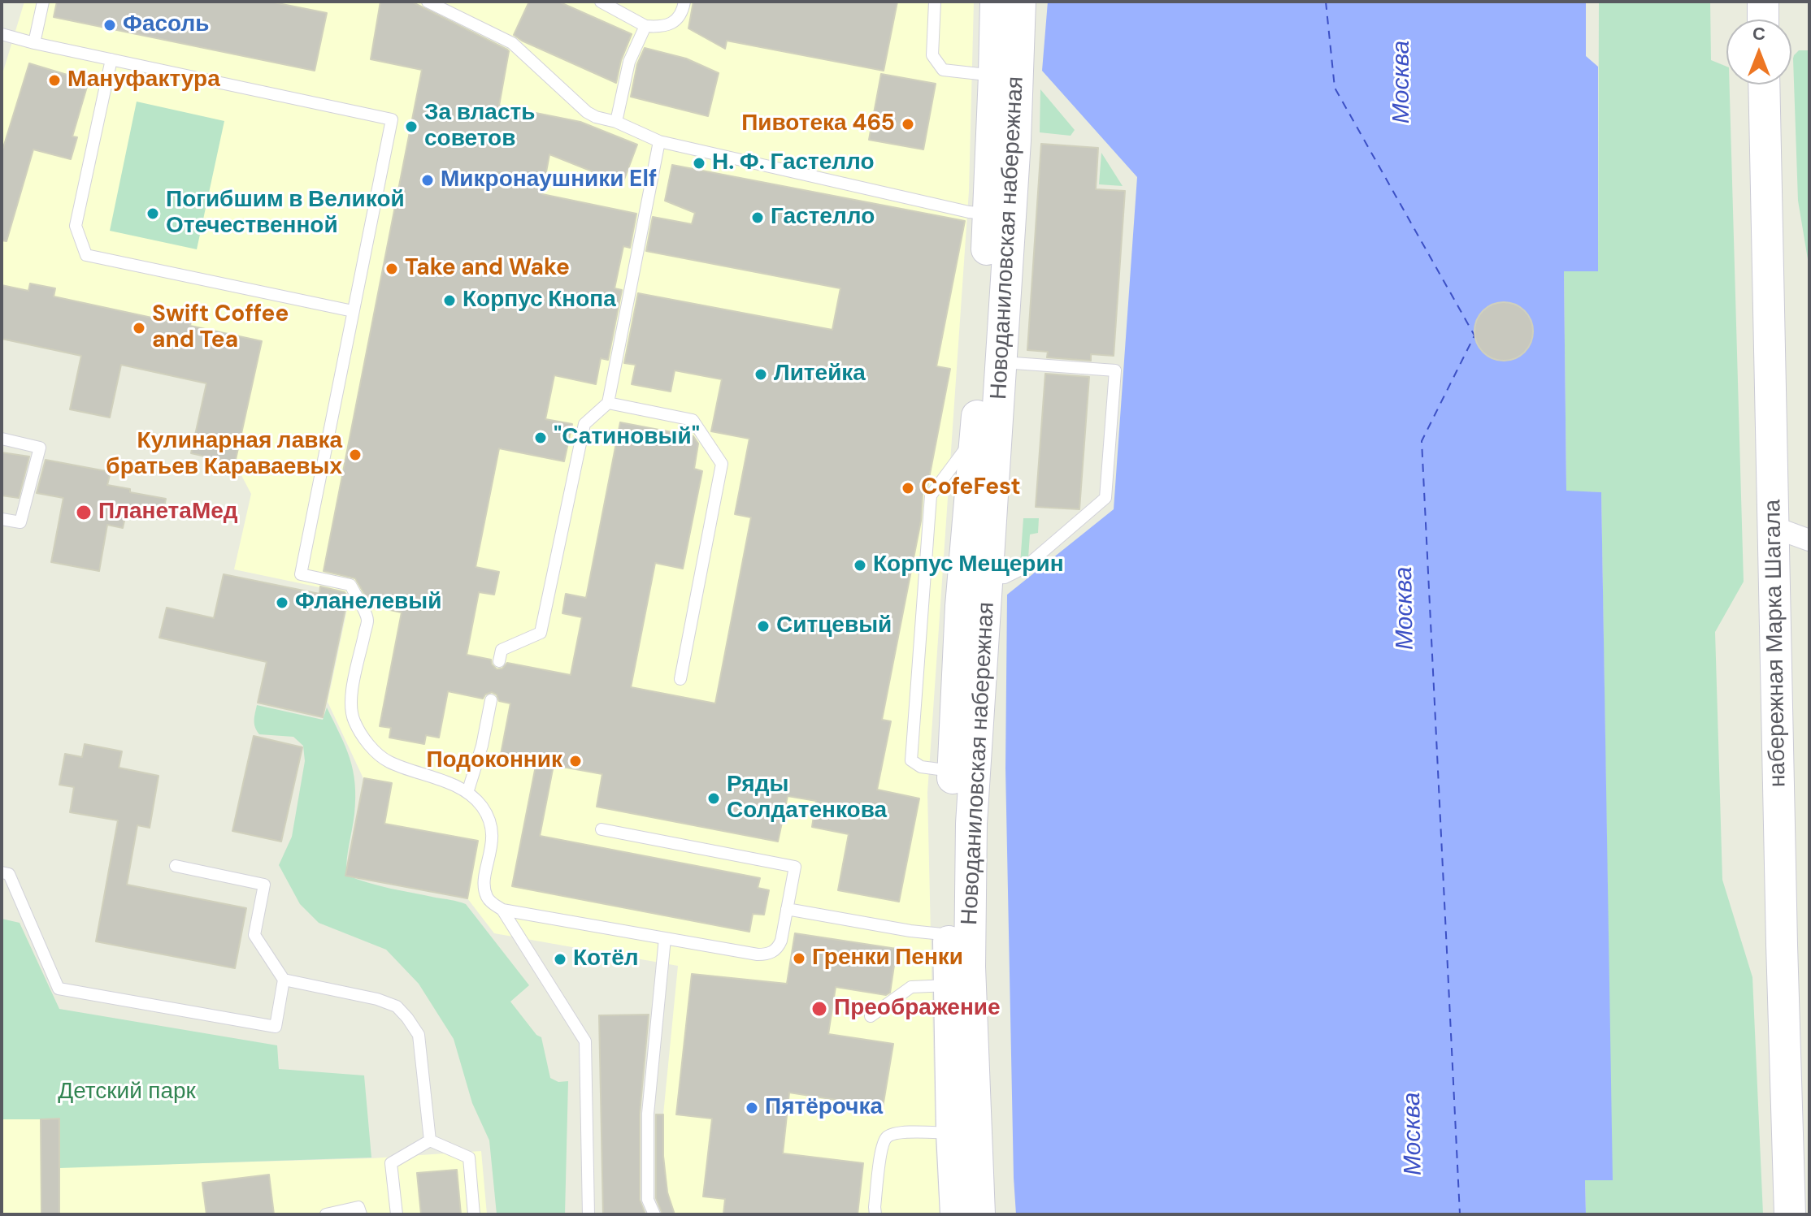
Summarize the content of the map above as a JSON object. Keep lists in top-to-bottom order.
{
  "streets": {
    "main road": ["Новоданиловская набережная", "набережная Марка Шагала"]
  },
  "water": ["Москва"],
  "parks": ["Детский парк"],
  "places": [
    "Фасоль",
    "Мануфактура",
    "Пивотека 465",
    "За власть советов",
    "Н. Ф. Гастелло",
    "Микронаушники Elf",
    "Погибшим в Великой Отечественной",
    "Гастелло",
    "Take and Wake",
    "Корпус Кнопа",
    "Swift Coffee and Tea",
    "Литейка",
    "\"Сатиновый\"",
    "Кулинарная лавка братьев Караваевых",
    "CofeFest",
    "ПланетаМед",
    "Корпус Мещерин",
    "Фланелевый",
    "Ситцевый",
    "Подоконник",
    "Ряды Солдатенкова",
    "Гренки Пенки",
    "Котёл",
    "Преображение",
    "Пятёрочка"
  ],
  "north": "top"
}
